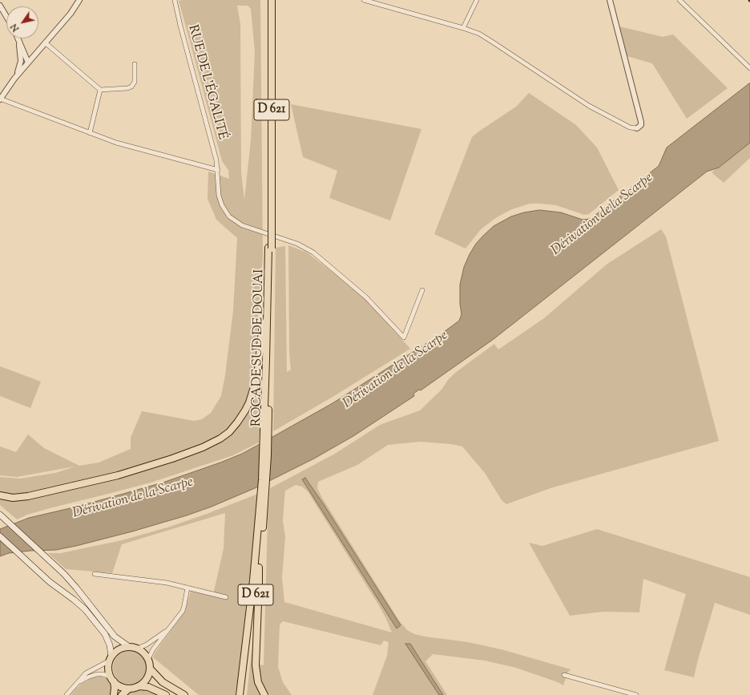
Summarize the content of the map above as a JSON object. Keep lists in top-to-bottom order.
{
  "streets": {
    "main road": ["D 621", "ROCADE SUD DE DOUAI"],
    "street": ["RUE DE L'ÉGALITÉ"]
  },
  "water": ["Dérivation de la Scarpe"],
  "north": "bottom left"
}
